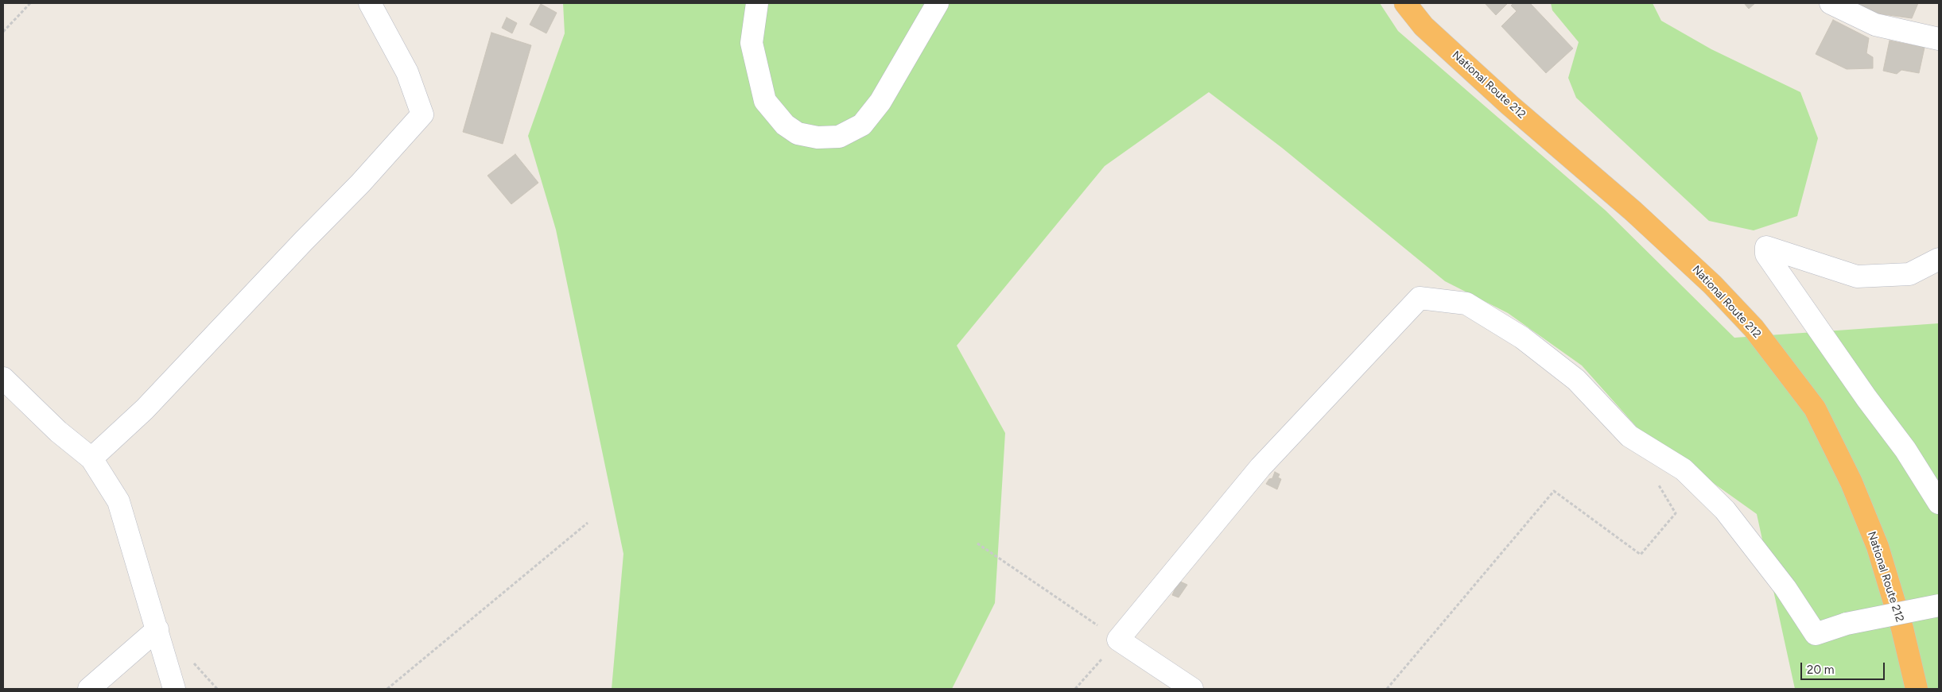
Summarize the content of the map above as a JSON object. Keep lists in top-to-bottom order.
{
  "streets": {
    "highway": ["National Route 212"]
  },
  "scale_bar": "20 m"
}
